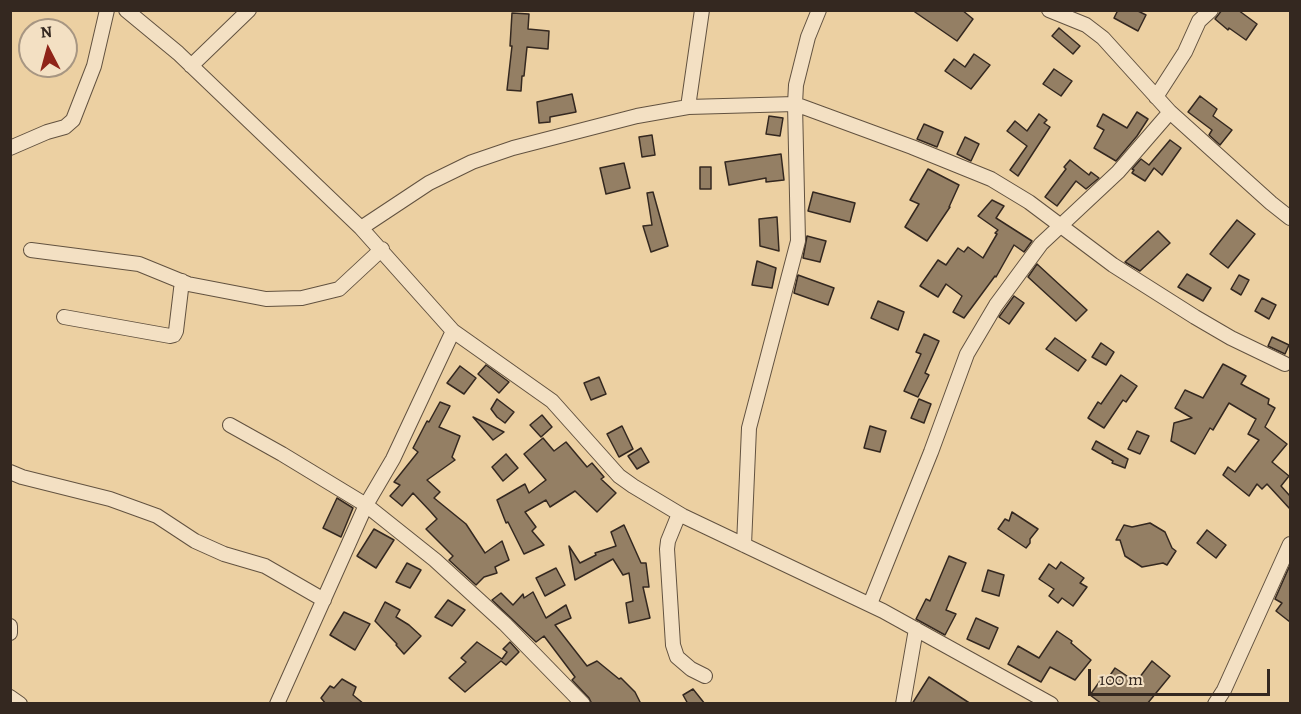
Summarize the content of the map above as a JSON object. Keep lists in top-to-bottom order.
{
  "scale_bar": "100 m",
  "north": "top"
}
